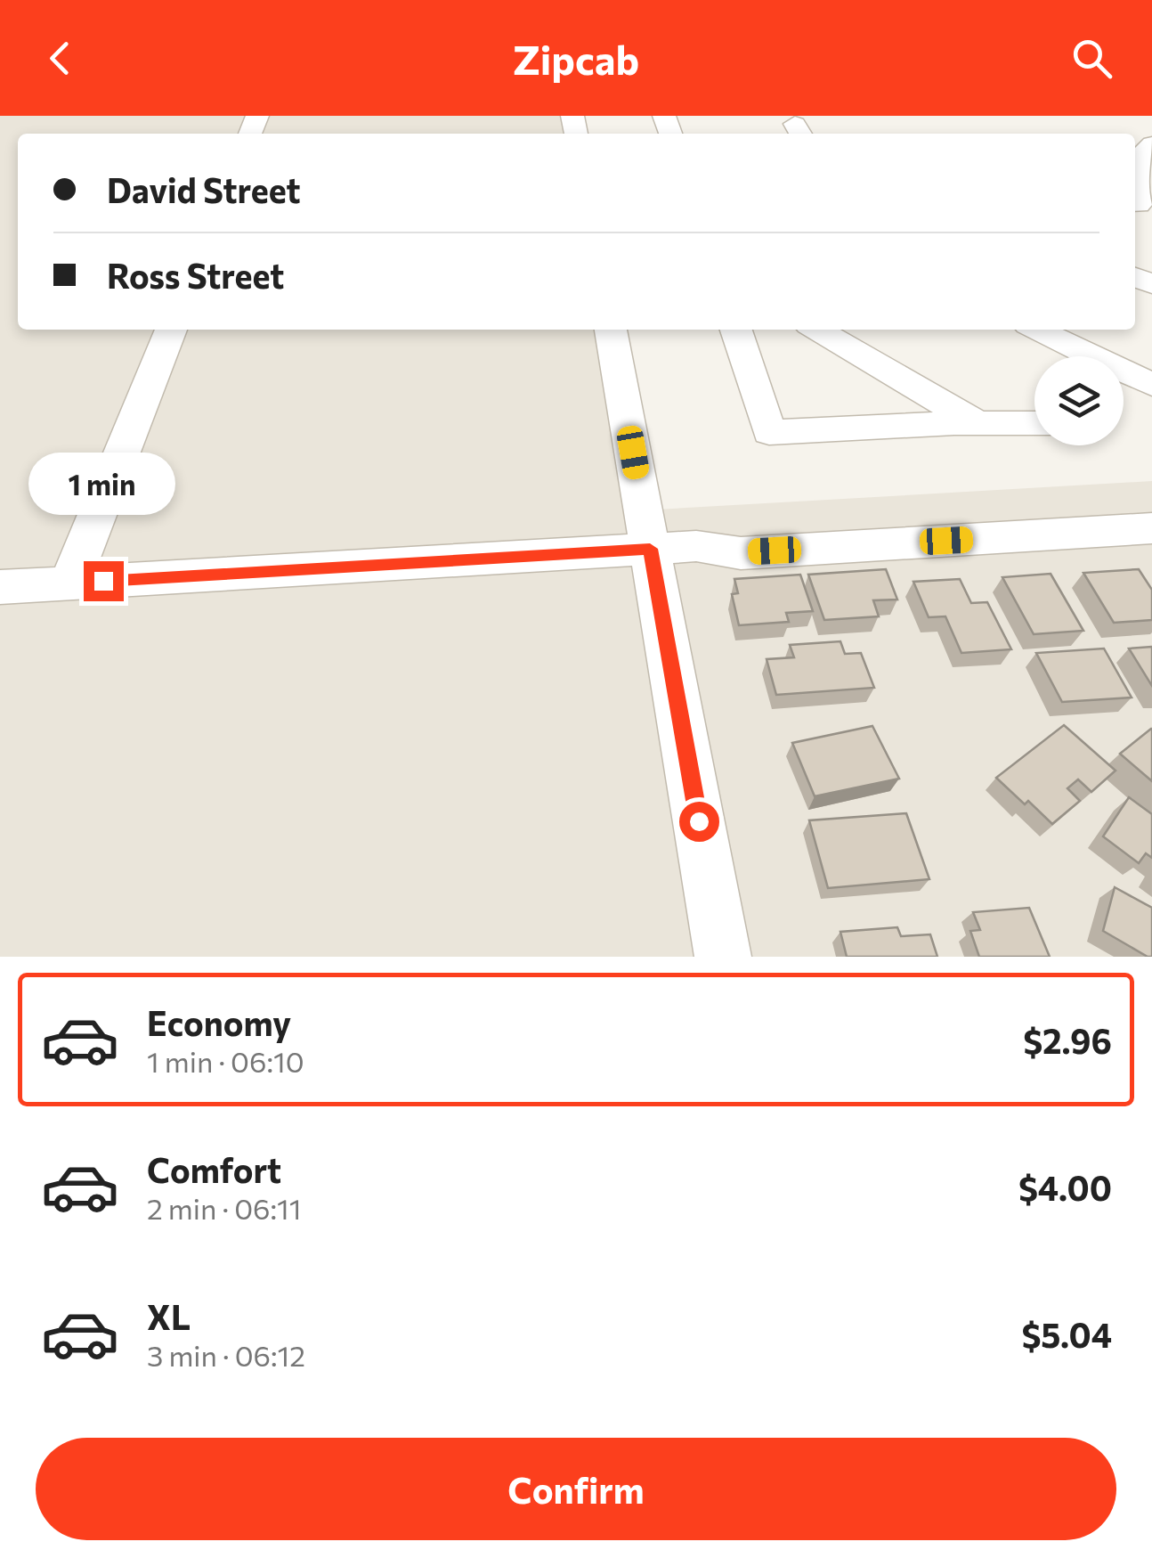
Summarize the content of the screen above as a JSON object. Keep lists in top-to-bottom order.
{
  "page": {
    "header": "Zipcab",
    "banner": ["David Street", "Ross Street"],
    "bubble": "1 min",
    "list": [
      {
        "name": "Economy",
        "note": "1 min · 06:10",
        "value": "$2.96"
      },
      {
        "name": "Comfort",
        "note": "2 min · 06:11",
        "value": "$4.00"
      },
      {
        "name": "XL",
        "note": "3 min · 06:12",
        "value": "$5.04"
      }
    ],
    "buttons": "Confirm"
  }
}
